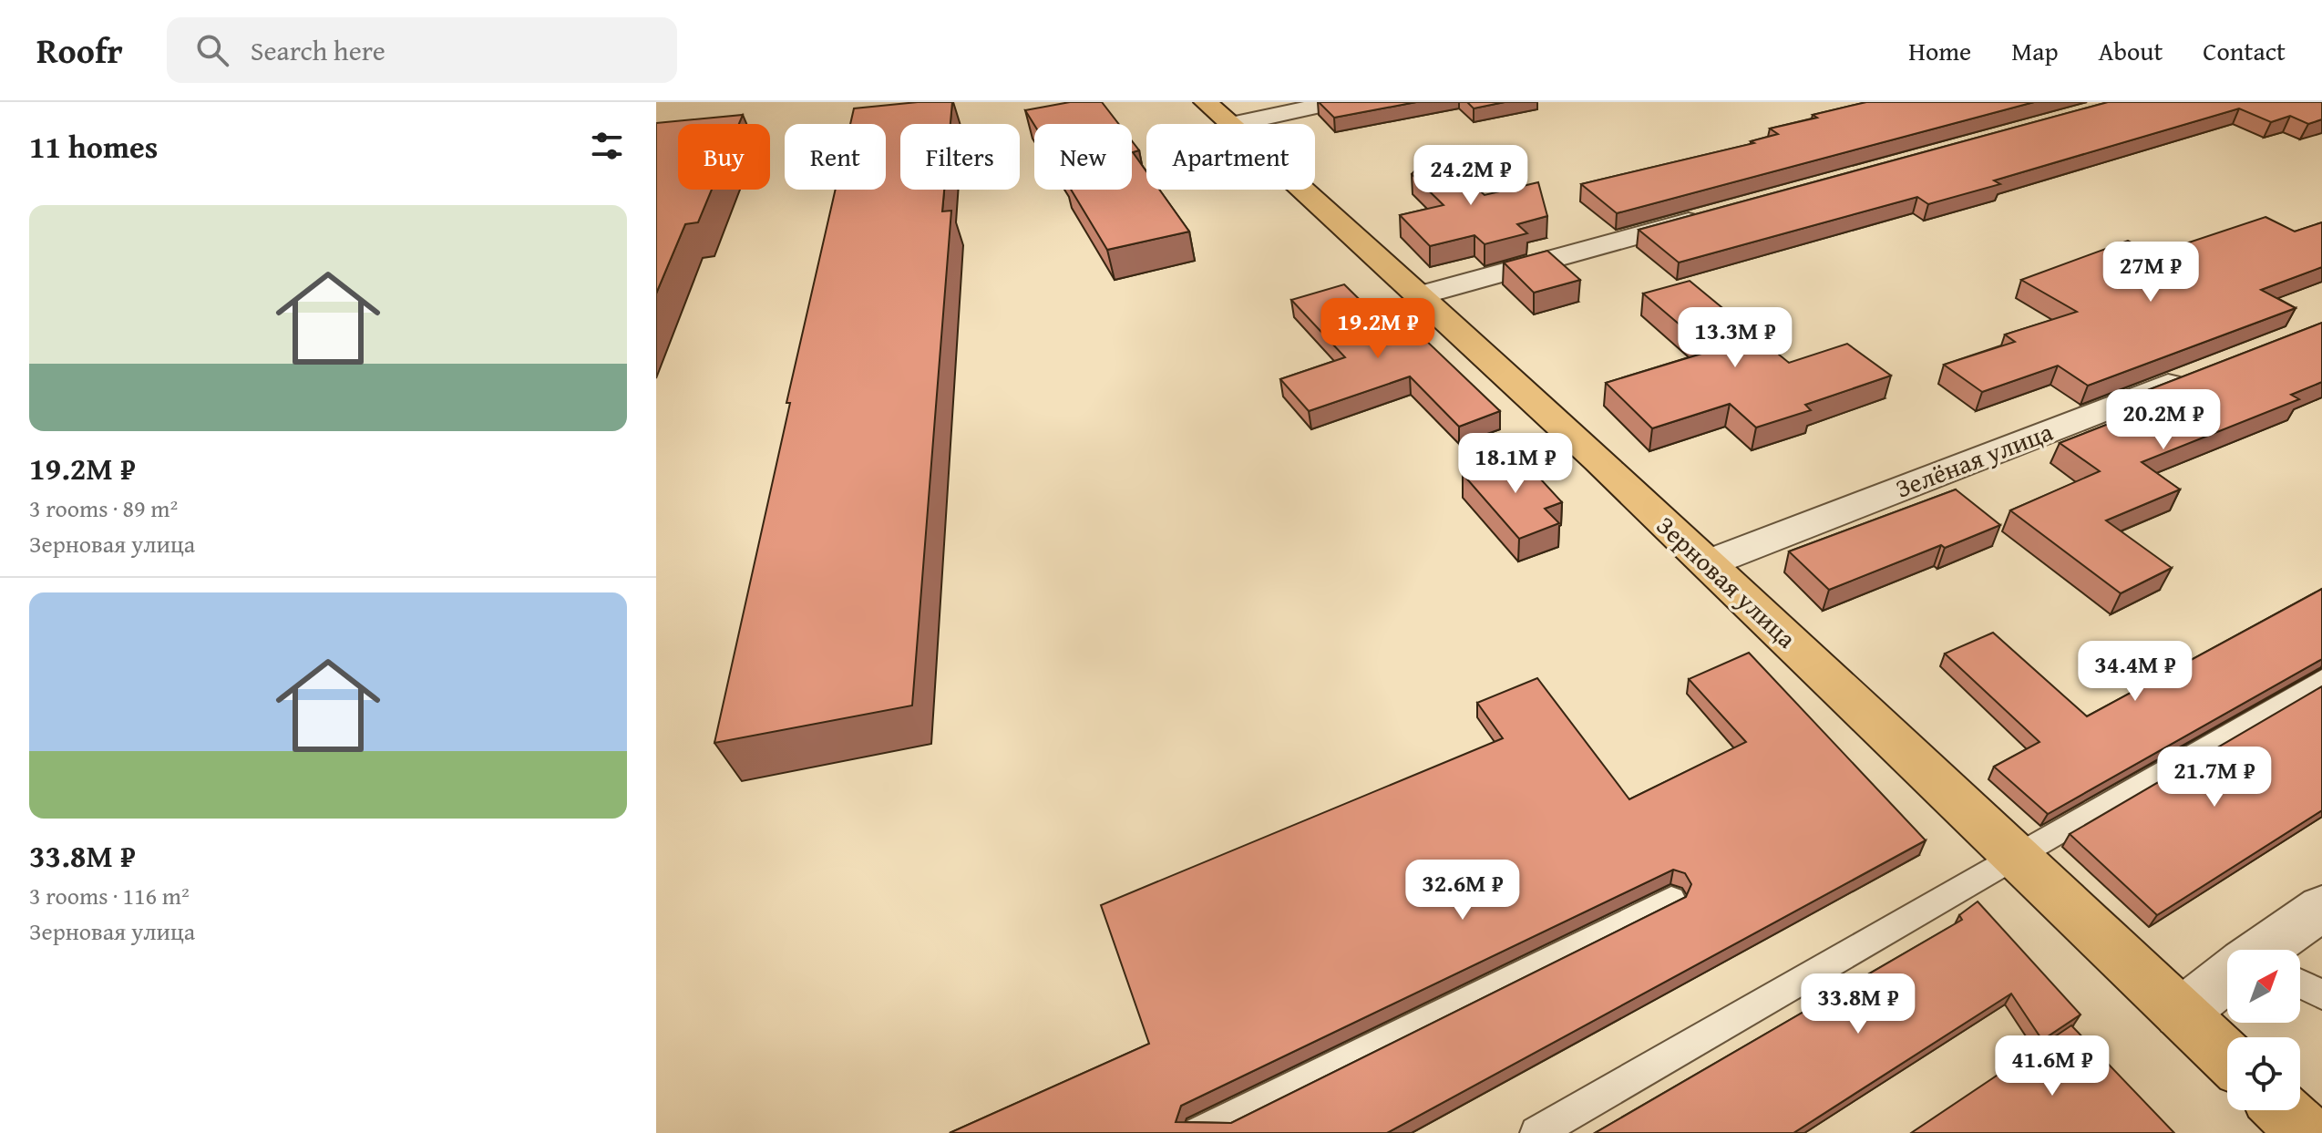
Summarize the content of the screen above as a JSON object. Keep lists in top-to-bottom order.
{
  "streets": {
    "main road": ["Зерновая улица"],
    "street": ["Зелёная улица"]
  },
  "crossings": [
    ["Зелёная улица", "Зерновая улица"]
  ],
  "north": "top right",
  "page": {
    "header": "Roofr",
    "search": "Search here",
    "nav": [
      "Home",
      "Map",
      "About",
      "Contact"
    ],
    "heading": "11 homes",
    "chip": [
      "Buy",
      "Rent",
      "Filters",
      "New",
      "Apartment"
    ],
    "price": [
      "24.2M ₽",
      "27M ₽",
      "19.2M ₽",
      "13.3M ₽",
      "20.2M ₽",
      "18.1M ₽",
      "34.4M ₽",
      "21.7M ₽",
      "32.6M ₽",
      "33.8M ₽",
      "41.6M ₽"
    ],
    "list": [
      {
        "name": "19.2M ₽",
        "note": "3 rooms · 89 m² · Зерновая улица"
      },
      {
        "name": "33.8M ₽",
        "note": "3 rooms · 116 m² · Зерновая улица"
      }
    ]
  }
}
